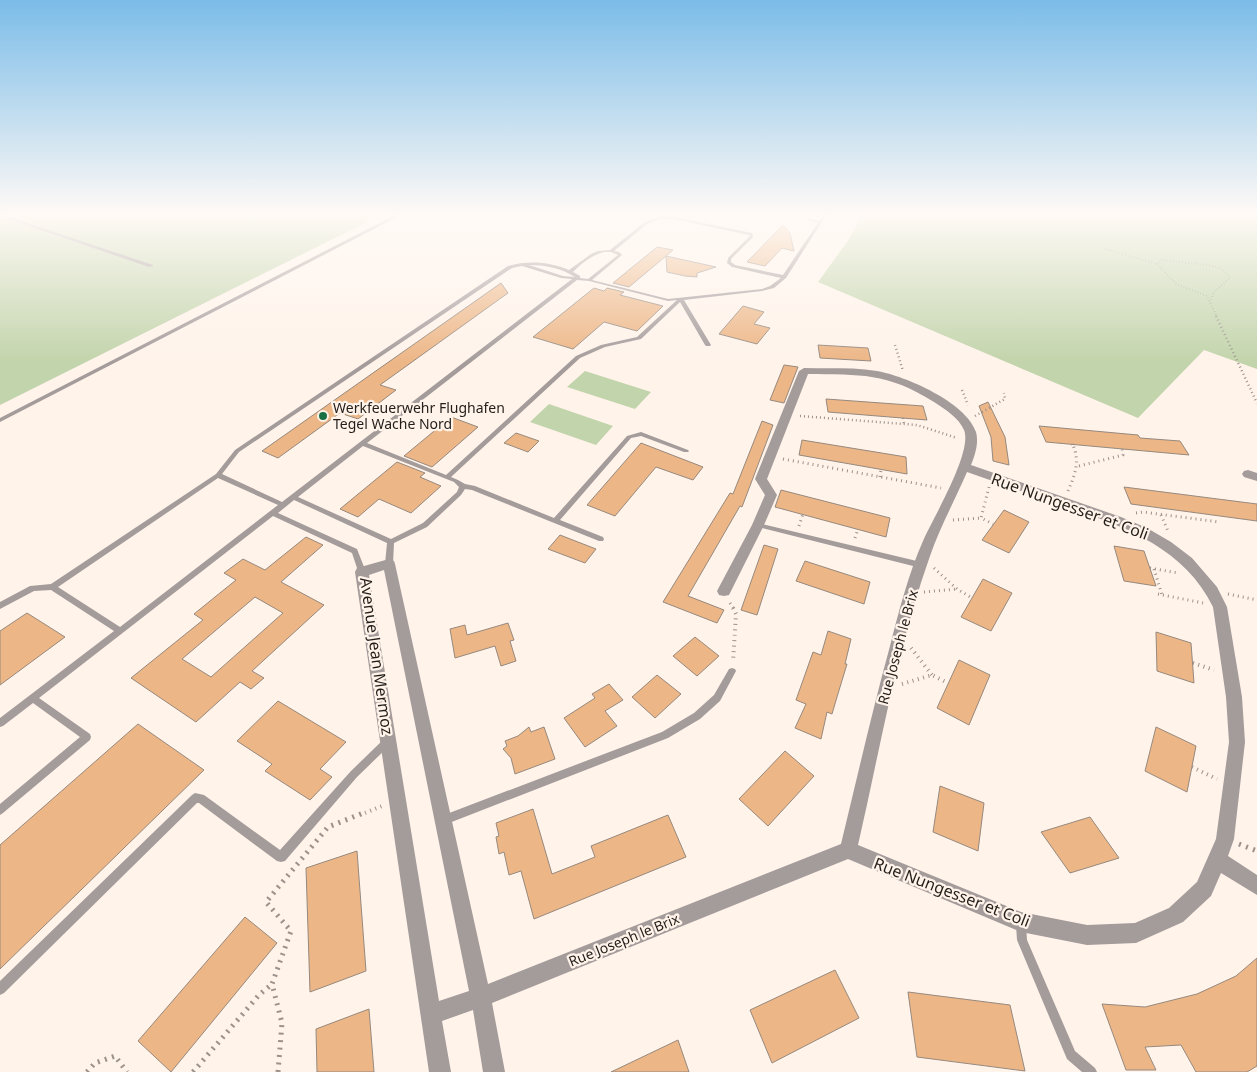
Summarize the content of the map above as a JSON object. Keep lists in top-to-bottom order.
{
  "streets": {
    "street": ["Rue Nungesser et Coli", "Rue Joseph le Brix", "Avenue Jean Mermoz"]
  },
  "crossings": [
    ["Rue Nungesser et Coli", "Rue Joseph le Brix"],
    ["Rue Joseph le Brix", "Avenue Jean Mermoz"]
  ],
  "places": ["Werkfeuerwehr Flughafen Tegel Wache Nord"]
}
